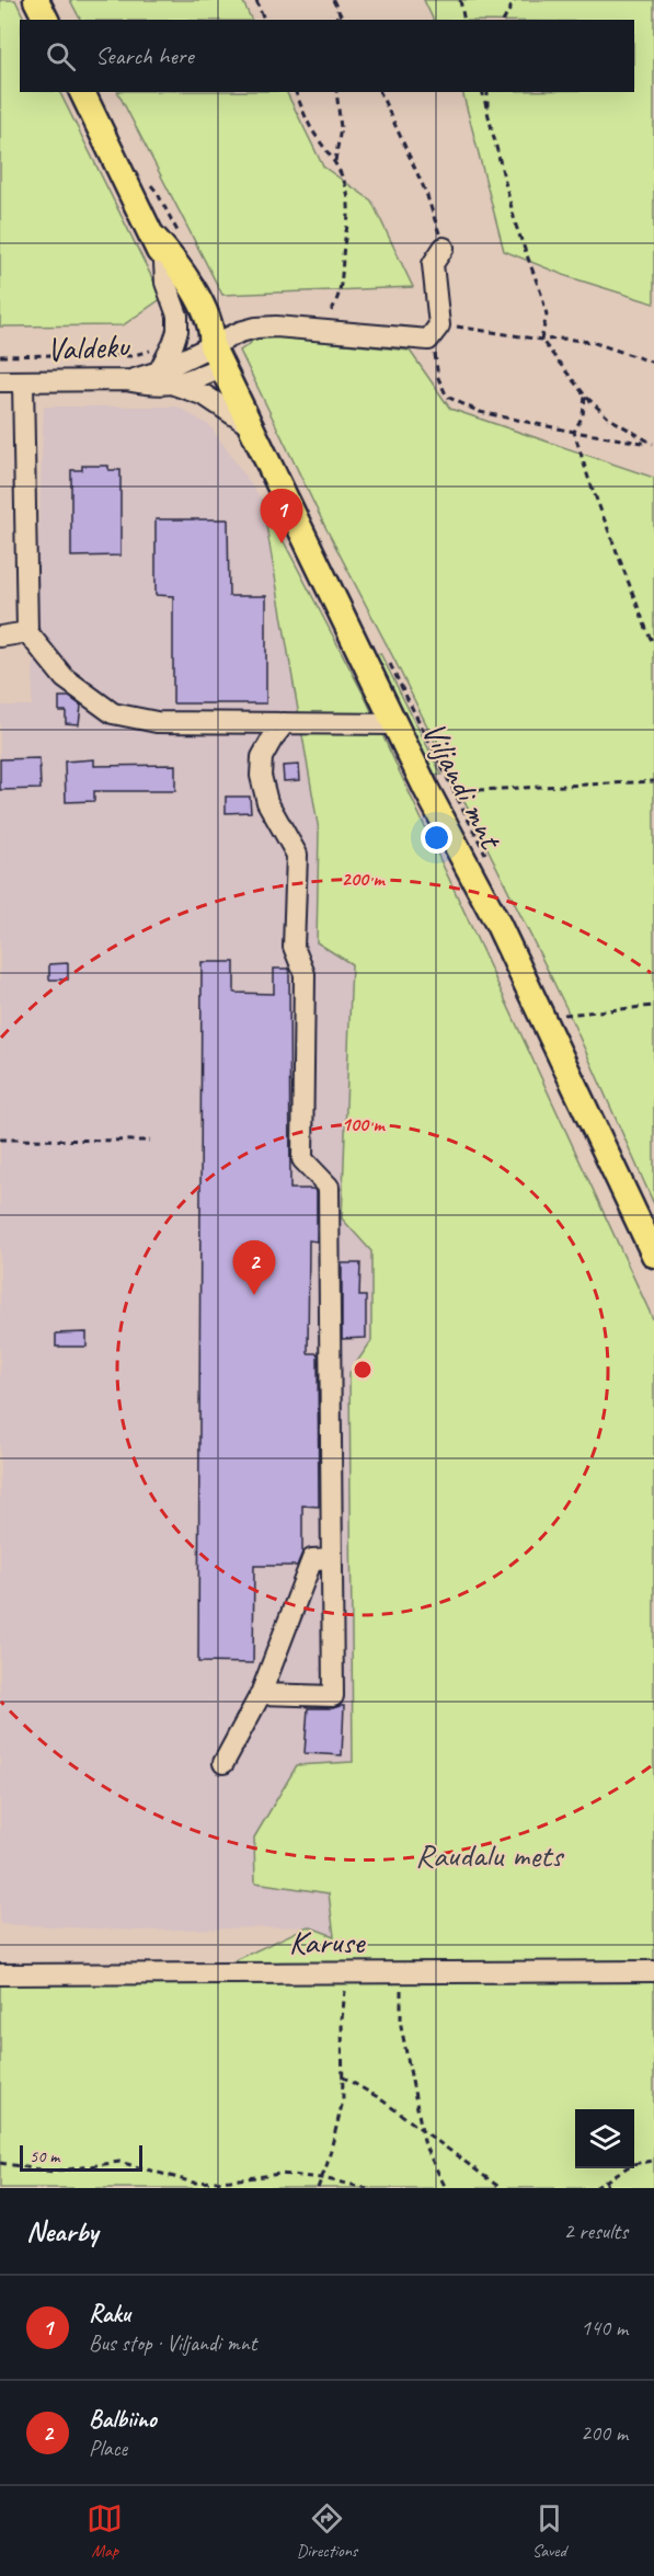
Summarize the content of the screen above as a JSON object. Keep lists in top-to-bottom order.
{
  "streets": {
    "main road": ["Viljandi mnt"],
    "street": ["Valdeku", "Karuse"]
  },
  "crossings": [
    ["Valdeku", "Viljandi mnt"]
  ],
  "parks": ["Raudalu mets"],
  "scale_bar": "50 m",
  "page": {
    "search": "Search here",
    "pins": ["1", "2"],
    "scale": "50 m",
    "heading": ["Nearby", "2 results"],
    "list": [
      {
        "mark": "1",
        "name": "Raku",
        "note": "Bus stop · Viljandi mnt",
        "value": "140 m"
      },
      {
        "mark": "2",
        "name": "Balbiino",
        "note": "Place",
        "value": "200 m"
      }
    ],
    "nav": ["Map", "Directions", "Saved"]
  },
  "rings": ["200 m", "100 m"]
}
